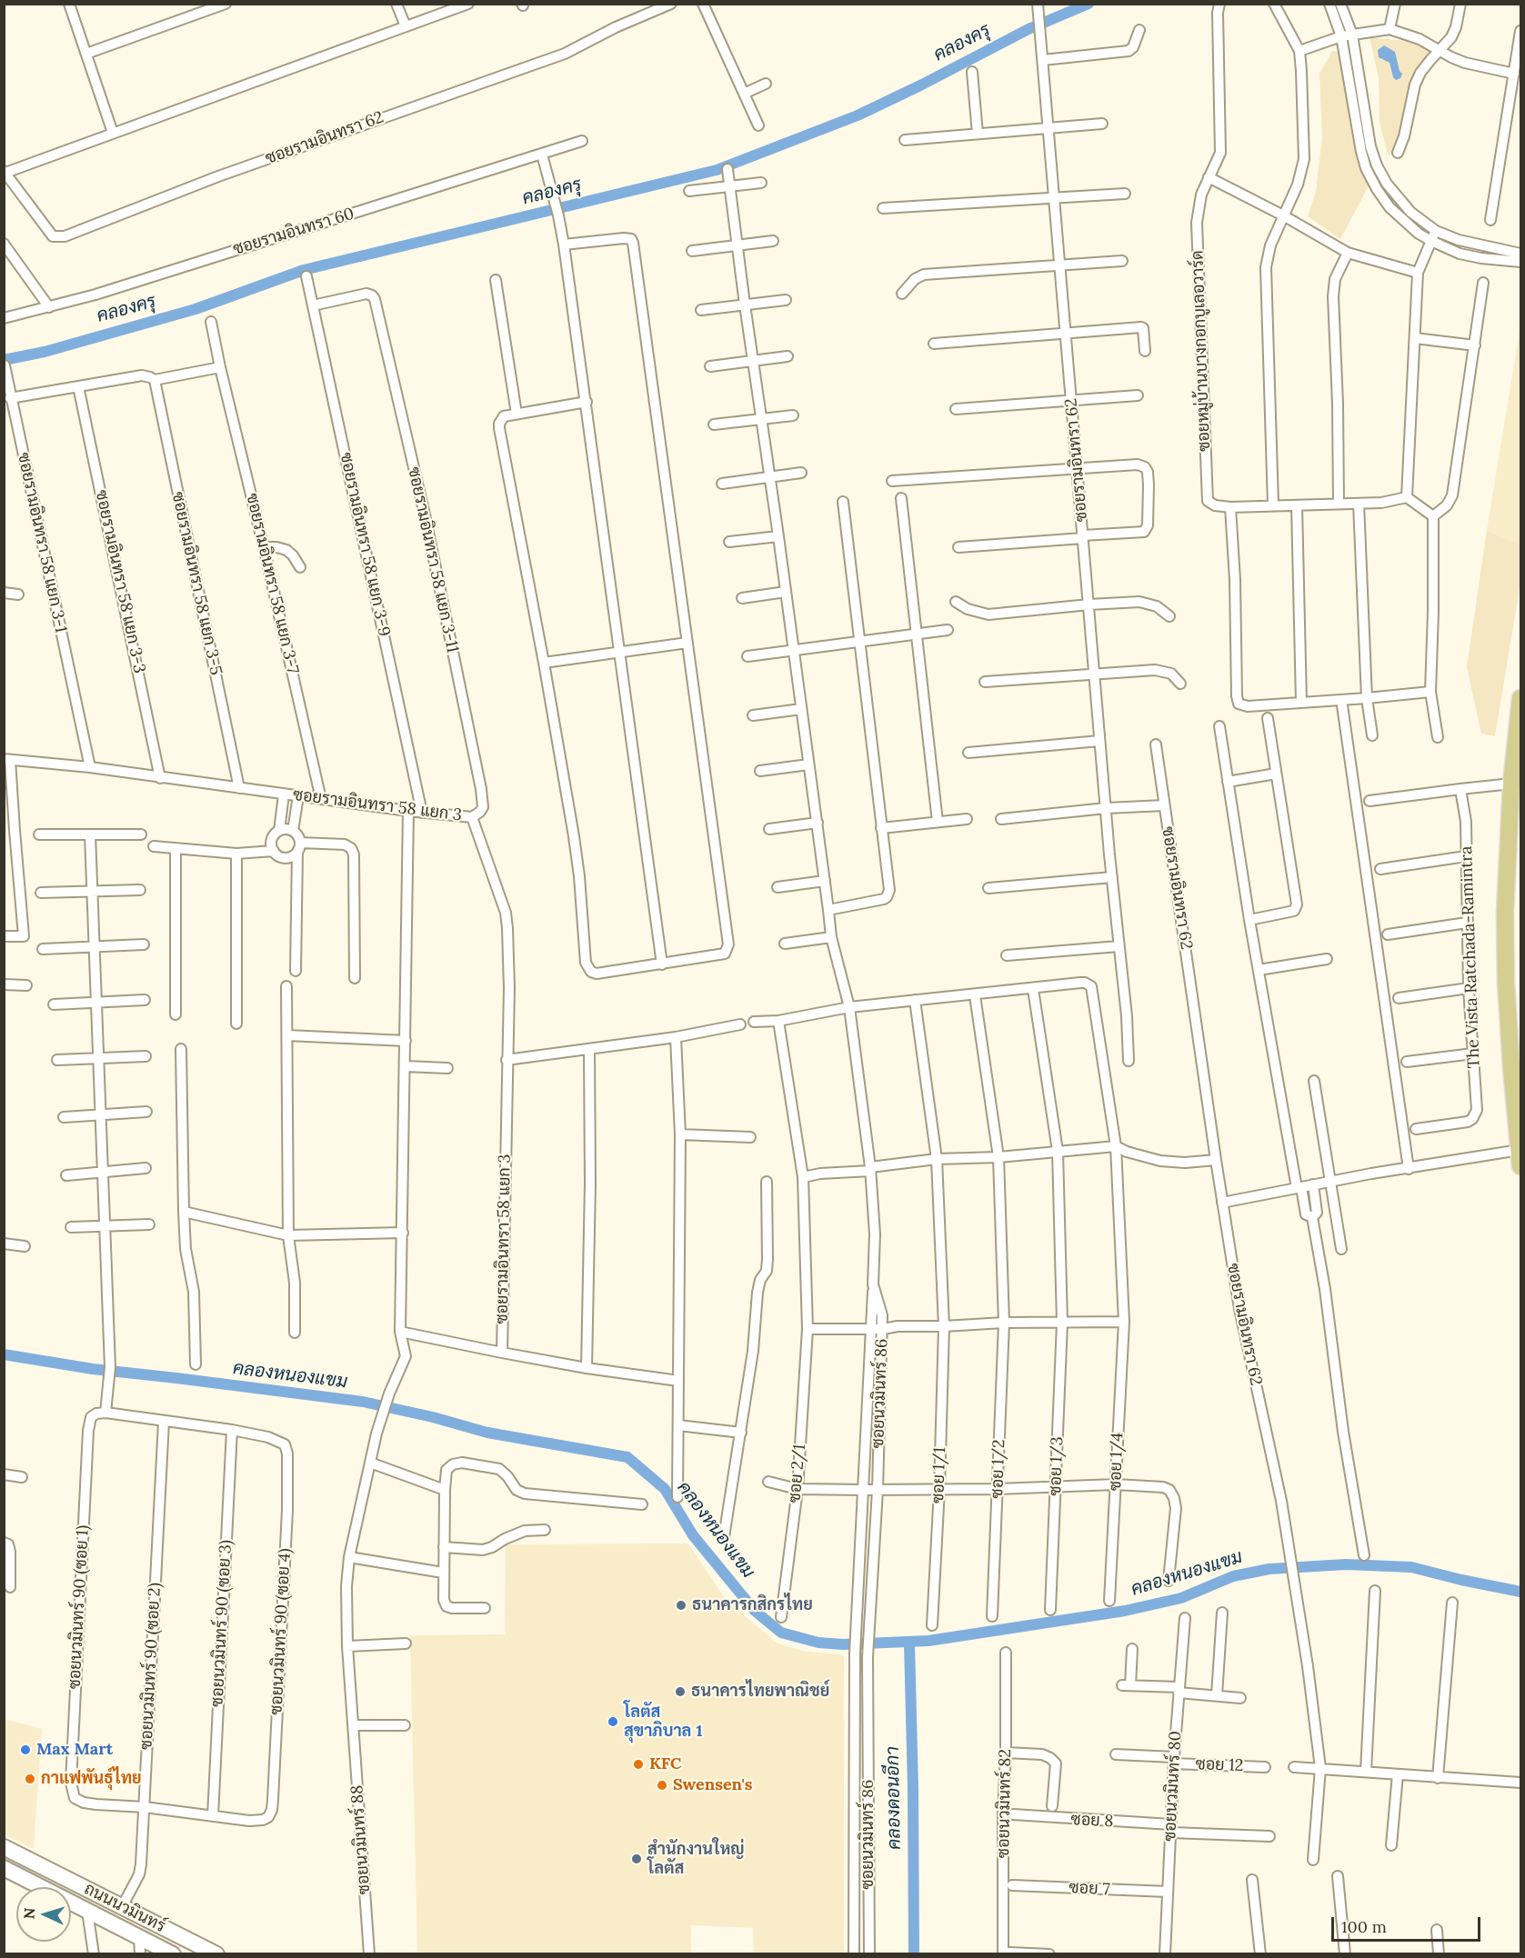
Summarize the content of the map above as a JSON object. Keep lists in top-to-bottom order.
{
  "streets": {
    "main road": ["ถนนนวมินทร์"],
    "street": [
      "ซอยรามอินทรา 62",
      "ซอยรามอินทรา 60",
      "ซอยหมู่บ้านบางกอกบูเลอวาร์ด",
      "ซอยรามอินทรา 58 แยก 3-1",
      "ซอยรามอินทรา 58 แยก 3-9",
      "ซอยรามอินทรา 58 แยก 3-11",
      "ซอยรามอินทรา 58 แยก 3-3",
      "ซอยรามอินทรา 58 แยก 3-5",
      "ซอยรามอินทรา 58 แยก 3-7",
      "ซอยรามอินทรา 58 แยก 3",
      "The Vista Ratchada-Ramintra",
      "ซอยนวมินทร์ 86",
      "ซอย 1/4",
      "ซอย 1/3",
      "ซอย 1/2",
      "ซอย 2/1",
      "ซอย 1/1",
      "ซอยนวมินทร์ 90 (ซอย 1)",
      "ซอยนวมินทร์ 90 (ซอย 3)",
      "ซอยนวมินทร์ 90 (ซอย 4)",
      "ซอยนวมินทร์ 90 (ซอย 2)",
      "ซอย 12",
      "ซอยนวมินทร์ 80",
      "ซอยนวมินทร์ 82",
      "ซอย 8",
      "ซอยนวมินทร์ 88",
      "ซอย 7"
    ]
  },
  "crossings": [
    ["ซอยรามอินทรา 58 แยก 3-1", "ซอยรามอินทรา 58 แยก 3"],
    ["ซอยรามอินทรา 58 แยก 3-9", "ซอยรามอินทรา 58 แยก 3-11"],
    ["ซอยรามอินทรา 58 แยก 3-9", "ซอยรามอินทรา 58 แยก 3"],
    ["ซอยรามอินทรา 58 แยก 3-11", "ซอยรามอินทรา 58 แยก 3"],
    ["ซอยรามอินทรา 58 แยก 3-3", "ซอยรามอินทรา 58 แยก 3"],
    ["ซอยรามอินทรา 58 แยก 3-5", "ซอยรามอินทรา 58 แยก 3"],
    ["ซอยรามอินทรา 58 แยก 3-7", "ซอยรามอินทรา 58 แยก 3"],
    ["ซอยรามอินทรา 58 แยก 3", "ซอยนวมินทร์ 88"],
    ["ซอยนวมินทร์ 86", "ซอย 1/4"],
    ["ซอย 1/4", "ซอย 1/3"],
    ["ซอย 1/4", "ซอย 1/2"],
    ["ซอย 1/4", "ซอย 2/1"],
    ["ซอย 1/4", "ซอย 1/1"],
    ["ซอยนวมินทร์ 90 (ซอย 1)", "ซอยนวมินทร์ 90 (ซอย 2)"],
    ["ซอยนวมินทร์ 90 (ซอย 3)", "ซอยนวมินทร์ 90 (ซอย 4)"],
    ["ซอยนวมินทร์ 90 (ซอย 2)", "ถนนนวมินทร์"],
    ["ซอย 12", "ซอยนวมินทร์ 80"],
    ["ซอยนวมินทร์ 80", "ซอย 8"],
    ["ซอยนวมินทร์ 80", "ซอย 7"]
  ],
  "water": ["คลองครุ", "คลองหนองแขม", "คลองดอนอีกา"],
  "places": [
    "ธนาคารกสิกรไทย",
    "ธนาคารไทยพาณิชย์",
    "โลตัส สุขาภิบาล 1",
    "Max Mart",
    "KFC",
    "กาแฟพันธุ์ไทย",
    "Swensen's",
    "สำนักงานใหญ่ โลตัส"
  ],
  "scale_bar": "100 m",
  "north": "left"
}
